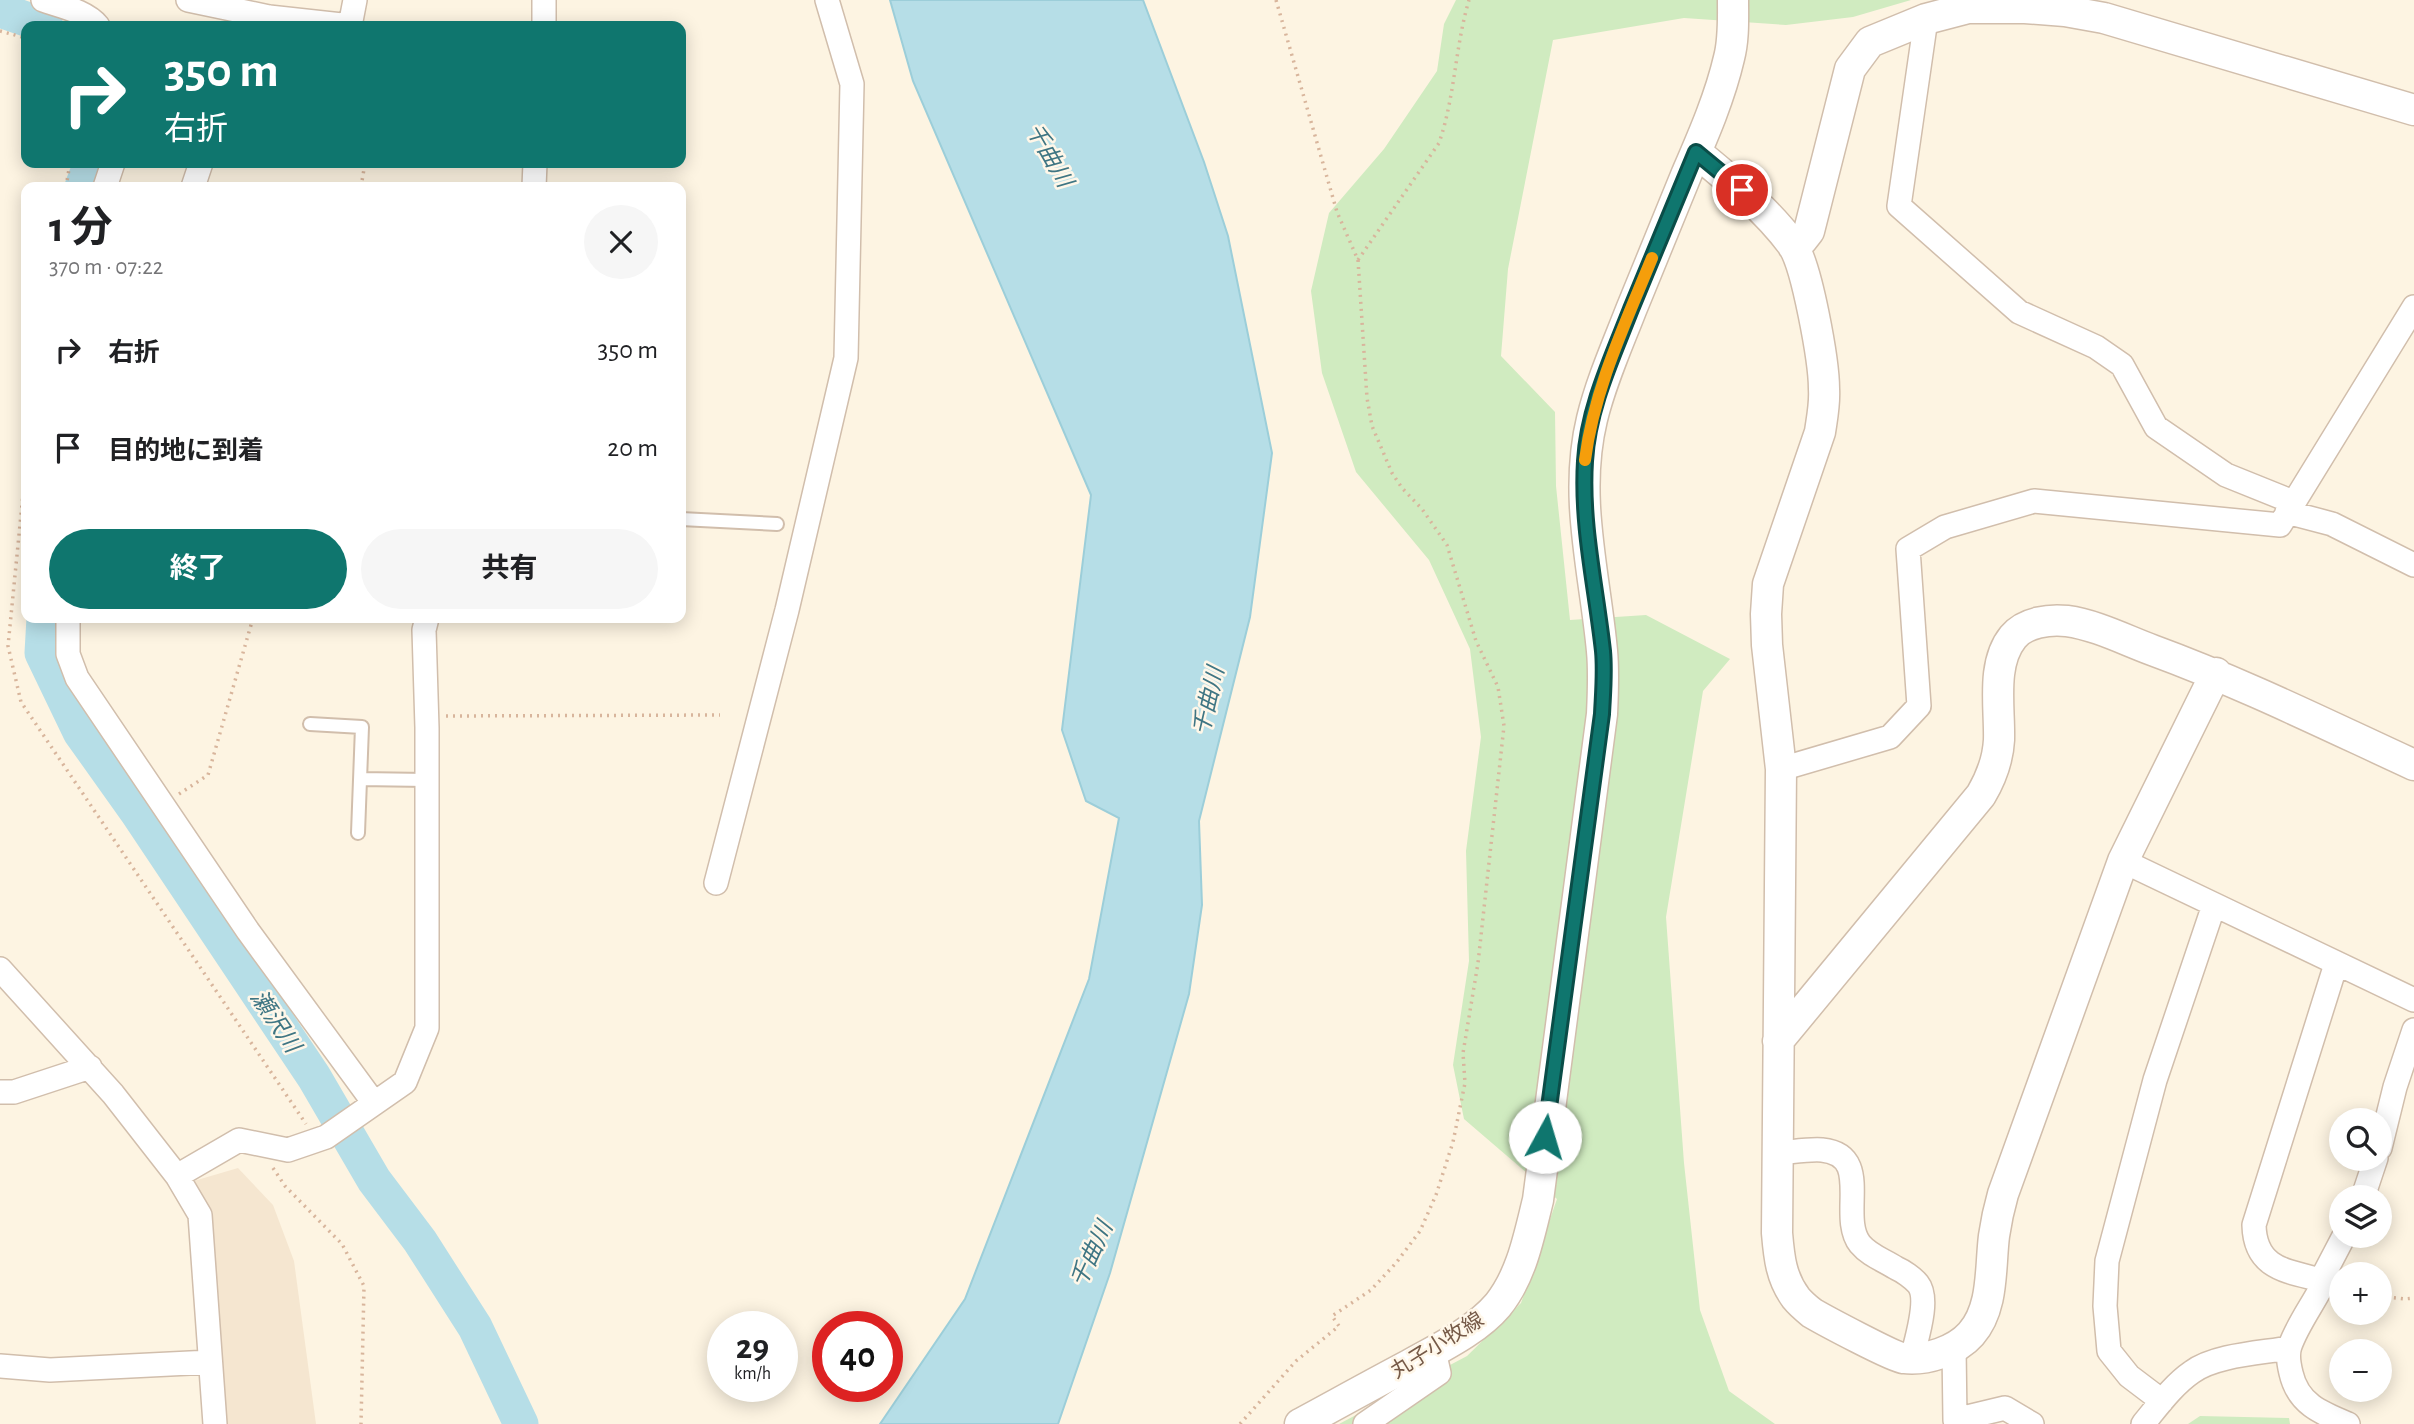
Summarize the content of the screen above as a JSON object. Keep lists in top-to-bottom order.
{
  "streets": {
    "street": ["丸子小牧線"]
  },
  "water": ["千曲川", "瀬沢川"],
  "page": {
    "turn": ["350 m", "右折"],
    "heading": ["1 分", "370 m · 07:22"],
    "list": [
      {
        "name": "右折",
        "value": "350 m"
      },
      {
        "name": "目的地に到着",
        "value": "20 m"
      }
    ],
    "buttons": ["終了", "共有"],
    "map_buttons": ["+", "−"],
    "speed": "29 km/h",
    "limit": "40"
  }
}
